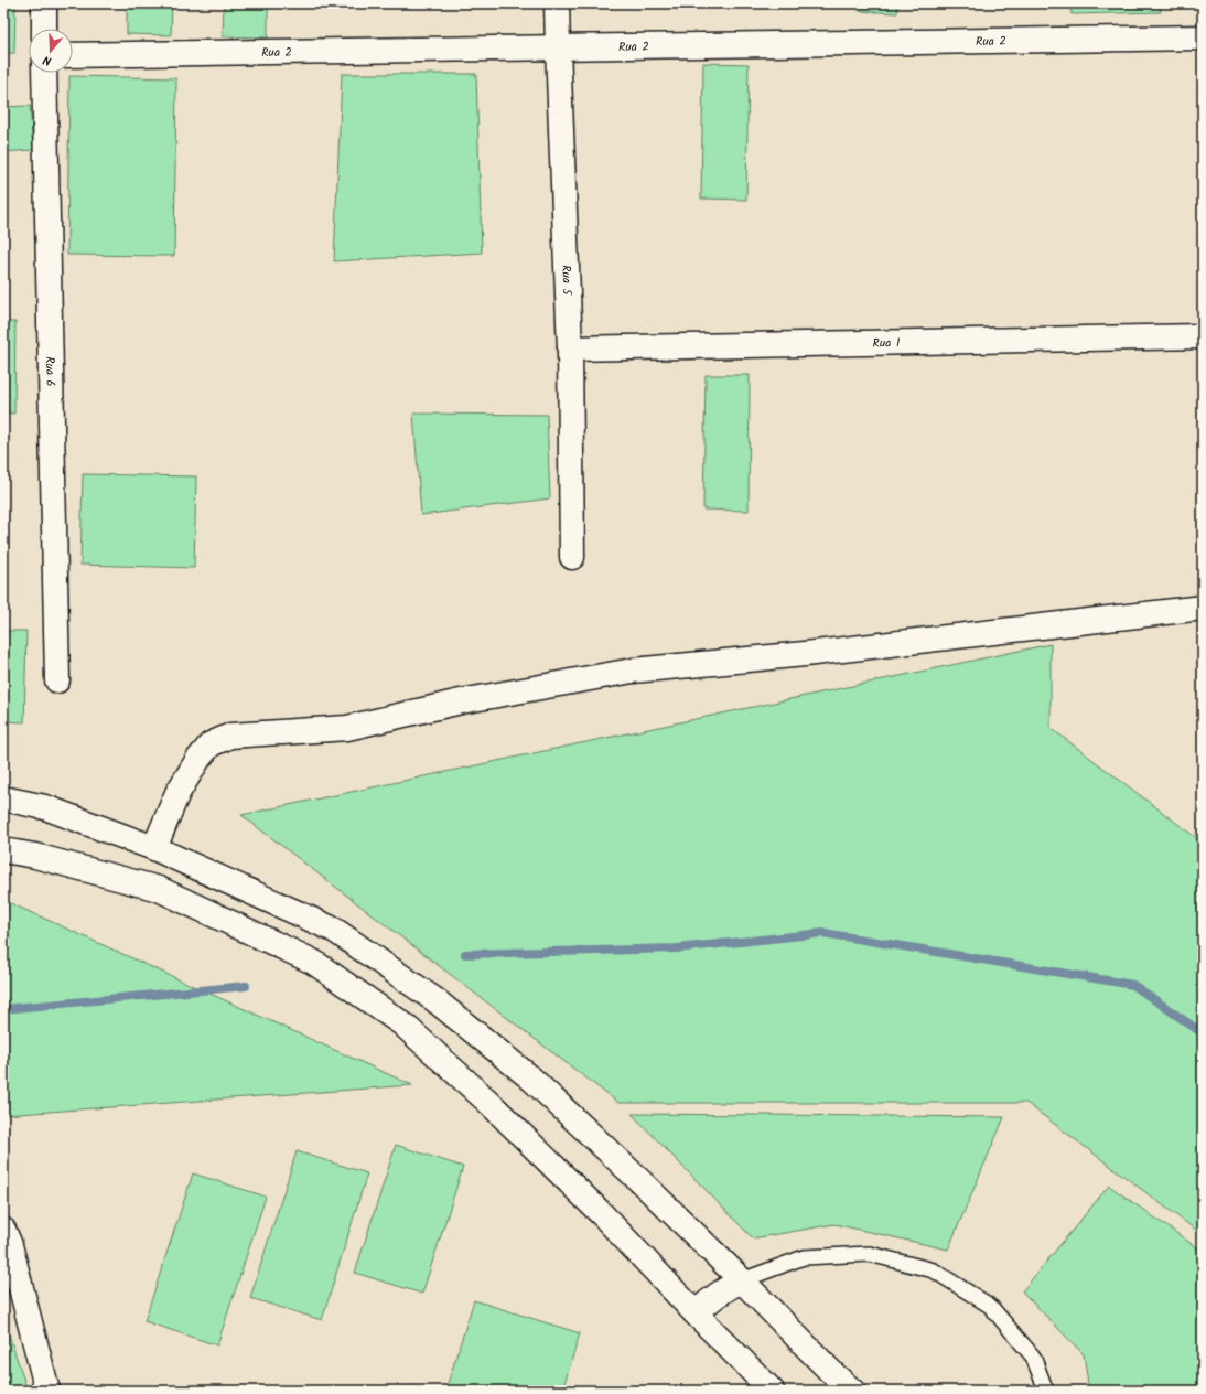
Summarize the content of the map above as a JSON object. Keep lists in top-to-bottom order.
{
  "streets": {
    "street": [
      "Rua 2",
      "Rua 5",
      "Rua 1",
      "Rua 6"
    ]
  },
  "crossings": [
    ["Rua 2", "Rua 5"],
    ["Rua 5", "Rua 1"]
  ],
  "north": "bottom"
}
